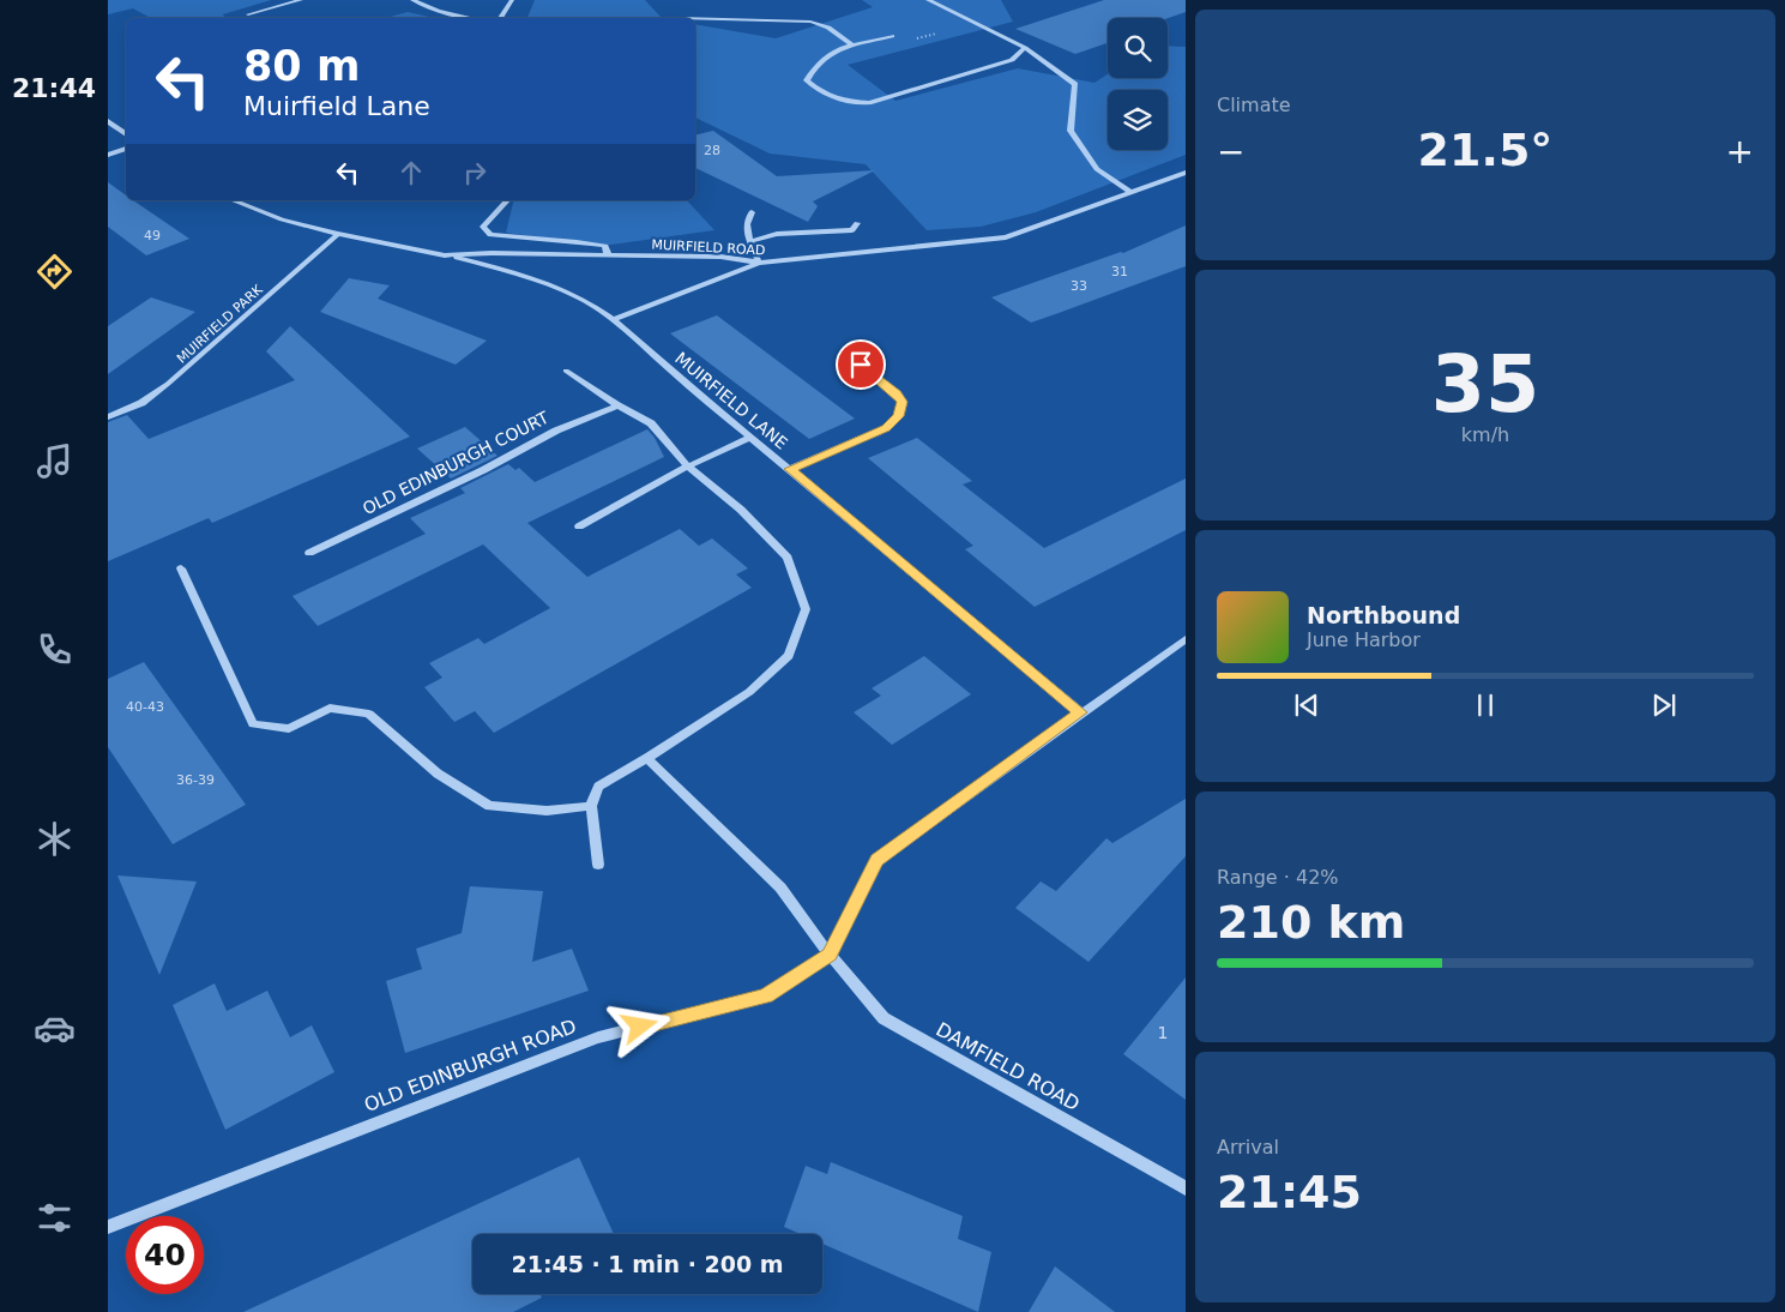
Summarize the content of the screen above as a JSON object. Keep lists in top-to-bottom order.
{
  "streets": {
    "street": [
      "MUIRFIELD ROAD",
      "MUIRFIELD PARK",
      "MUIRFIELD LANE",
      "OLD EDINBURGH COURT",
      "OLD EDINBURGH ROAD",
      "DAMFIELD ROAD"
    ]
  },
  "crossings": [
    ["MUIRFIELD ROAD", "MUIRFIELD PARK"],
    ["MUIRFIELD ROAD", "MUIRFIELD LANE"],
    ["OLD EDINBURGH ROAD", "DAMFIELD ROAD"]
  ],
  "house_numbers": [
    "28",
    "49",
    "31",
    "33",
    "40-43",
    "36-39",
    "1"
  ],
  "page": {
    "tabs": "21:44",
    "tile": [
      "Climate",
      ["35", "km/h"],
      ["Range · 42%", "210 km"],
      ["Arrival", "21:45"]
    ],
    "turn": ["80 m", "Muirfield Lane"],
    "heat": ["−", "21.5°", "+"],
    "song": ["Northbound", "June Harbor"],
    "limit": "40",
    "trip": "21:45 · 1 min · 200 m"
  }
}
